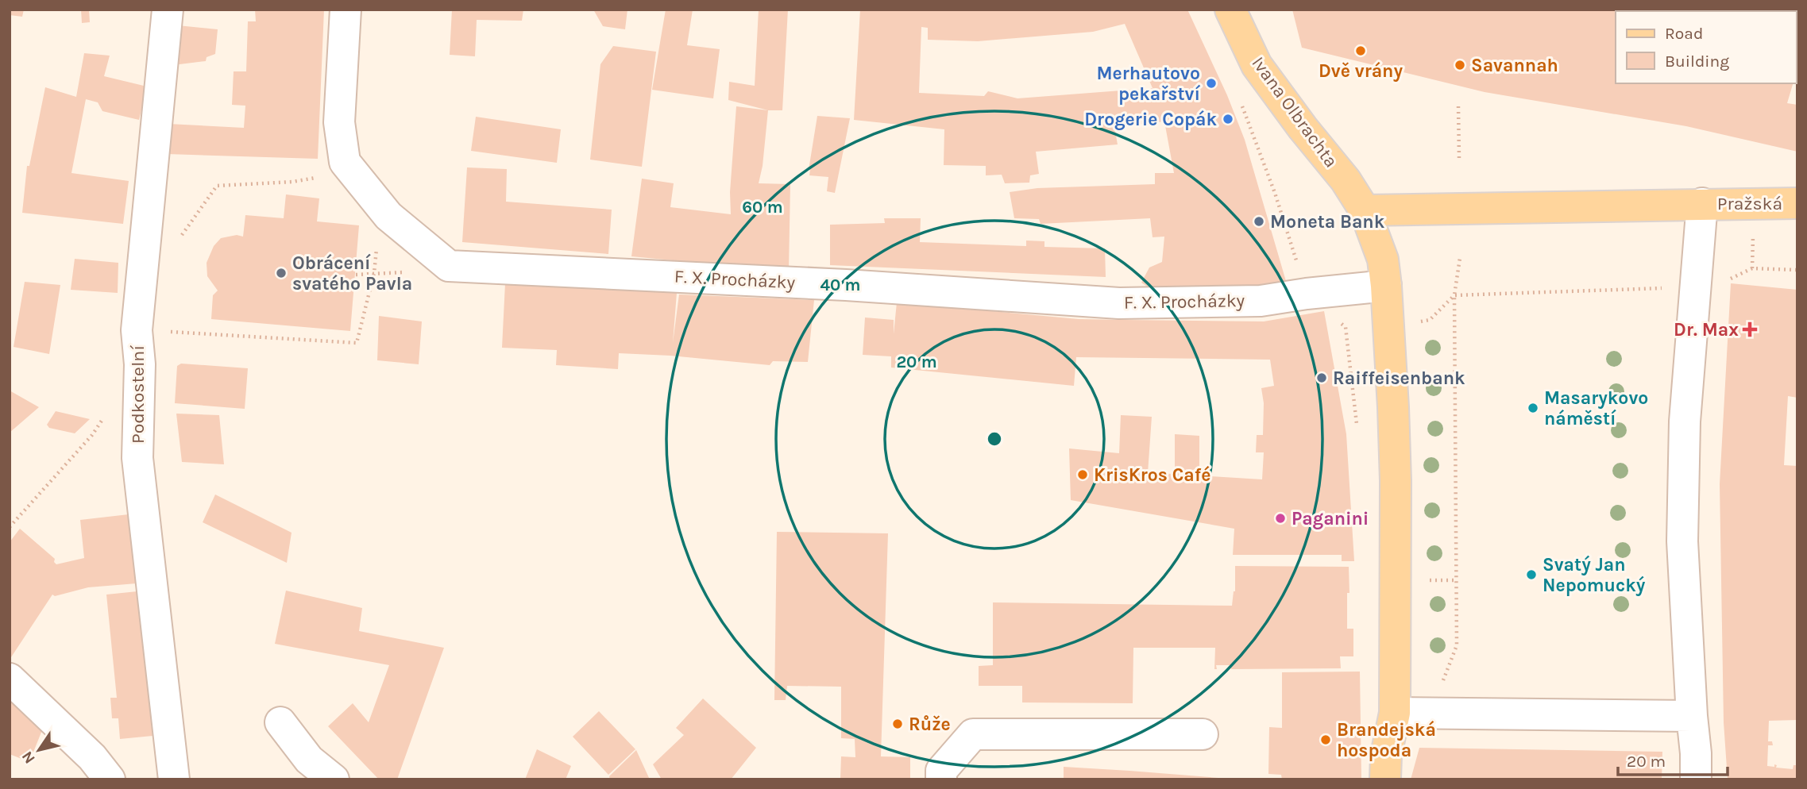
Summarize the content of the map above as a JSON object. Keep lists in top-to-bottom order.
{
  "streets": {
    "main road": ["Ivana Olbrachta", "Pražská"],
    "street": ["F. X. Procházky", "Podkostelní"]
  },
  "places": {
    "other": [
      "Dvě vrány",
      "Savannah",
      "Merhautovo pekařství",
      "Drogerie Copák",
      "Moneta Bank",
      "Obrácení svatého Pavla",
      "Raiffeisenbank",
      "Masarykovo náměstí",
      "KrisKros Café",
      "Paganini",
      "Svatý Jan Nepomucký",
      "Růže",
      "Brandejská hospoda"
    ],
    "health": ["Dr. Max"]
  },
  "legend": ["Road", "Building"],
  "scale_bar": "20 m",
  "north": "bottom left",
  "rings": ["60 m", "40 m", "20 m"]
}
